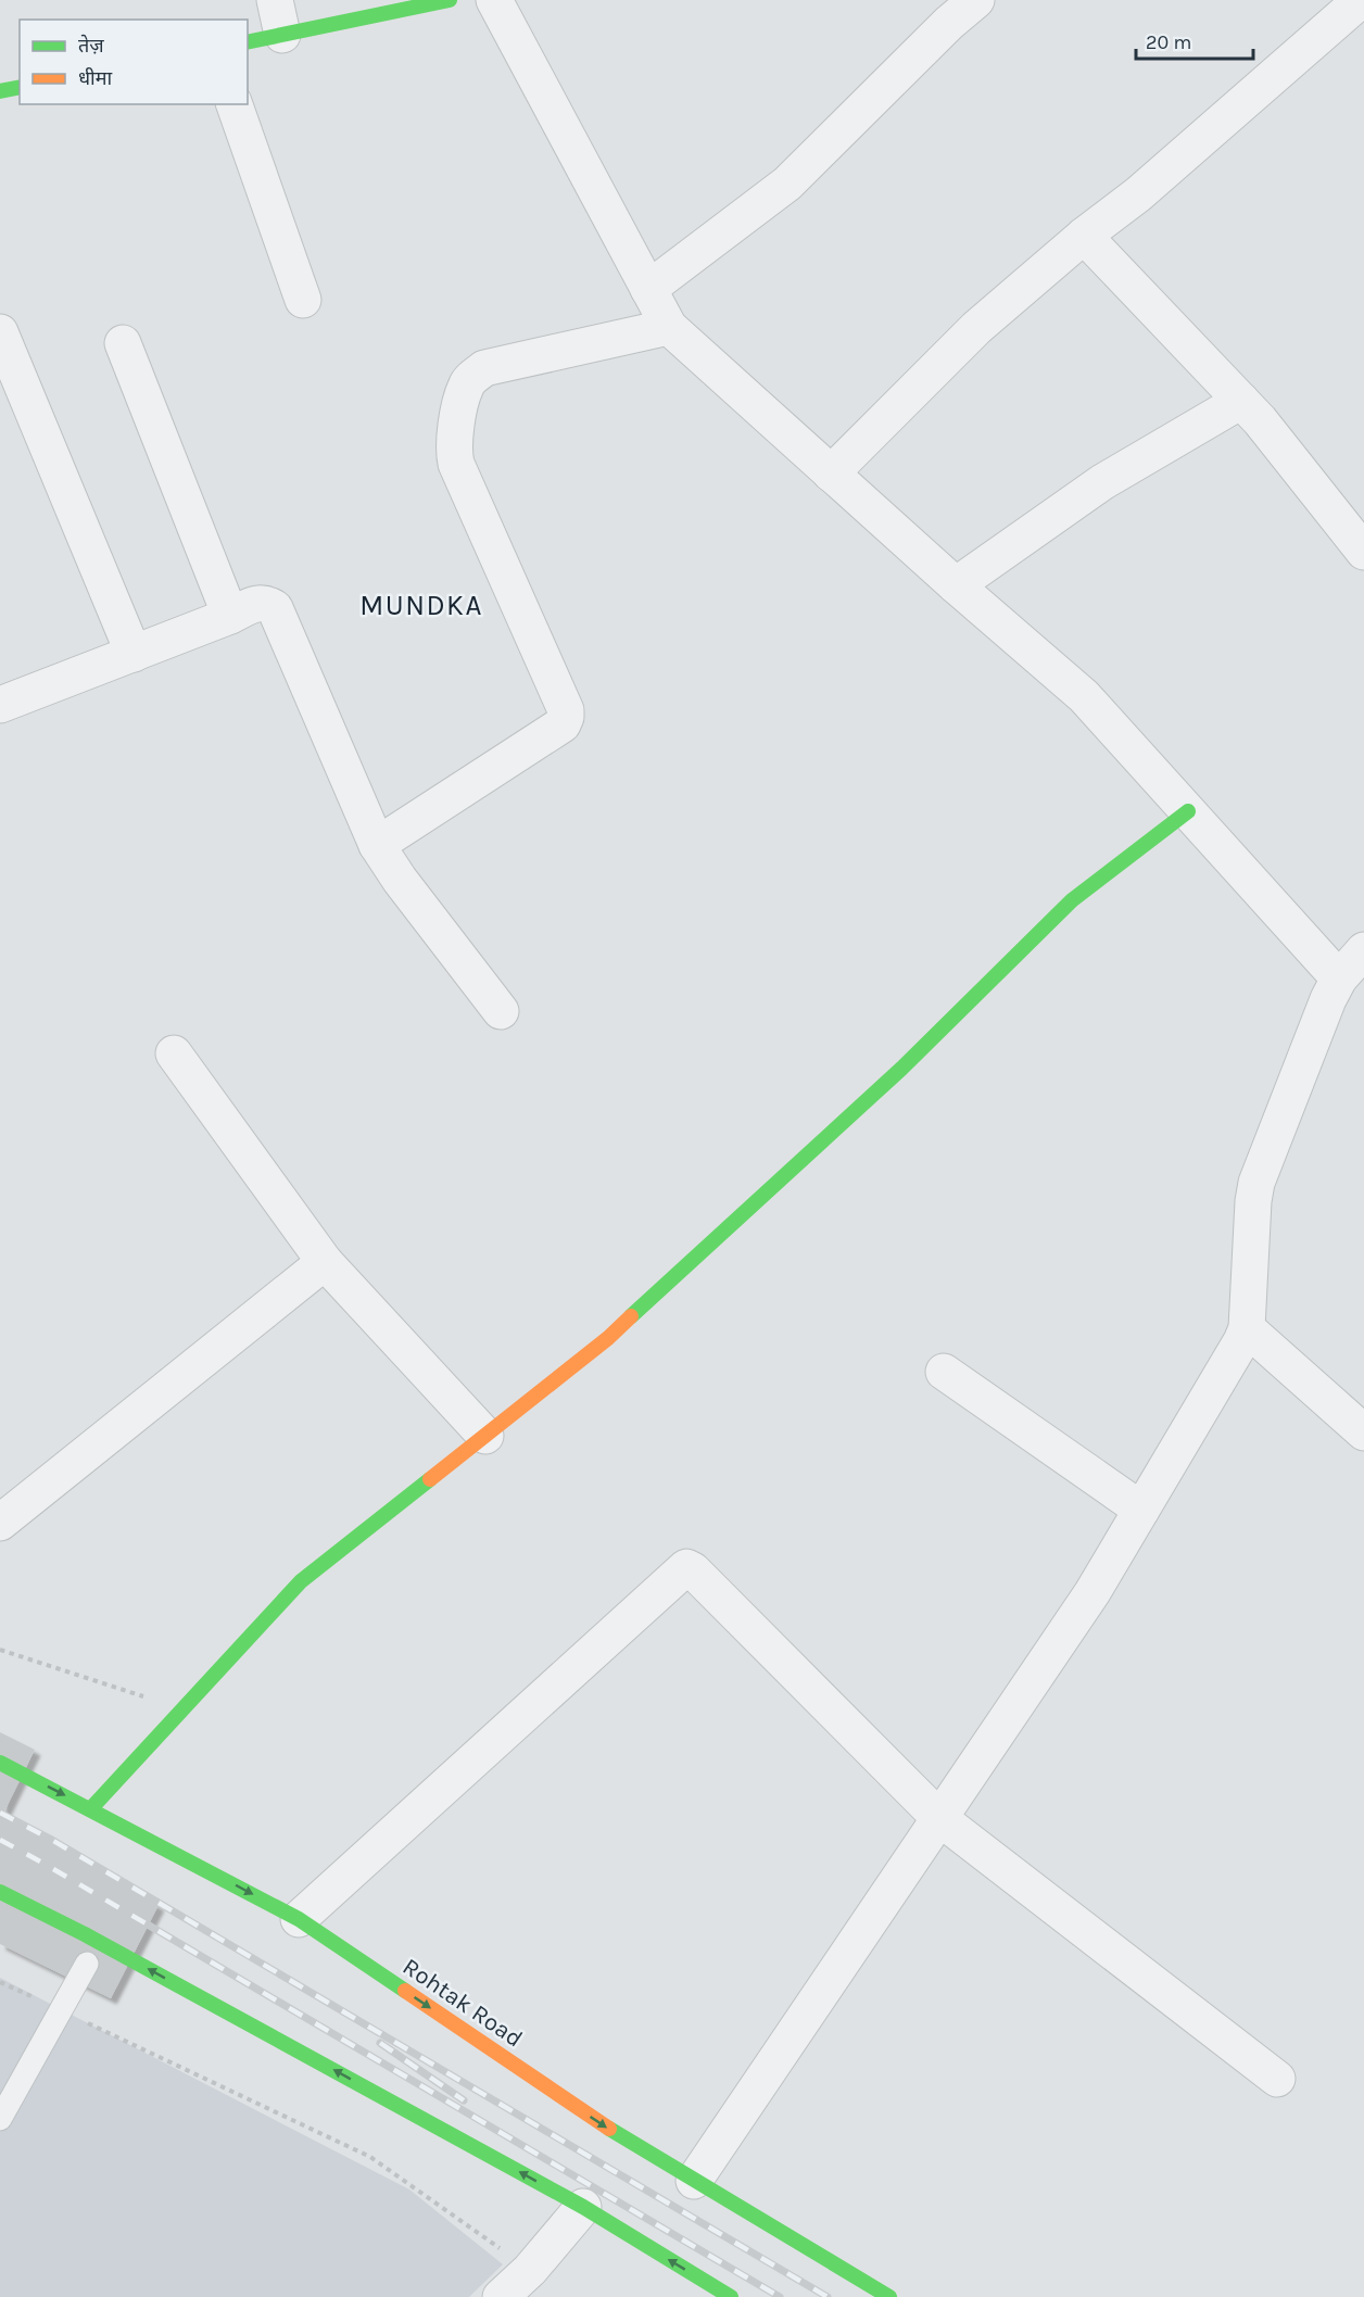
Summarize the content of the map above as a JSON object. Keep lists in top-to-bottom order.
{
  "streets": {
    "main road": ["Rohtak Road"]
  },
  "districts": ["MUNDKA"],
  "legend": ["तेज़", "धीमा"],
  "scale_bar": "20 m"
}
